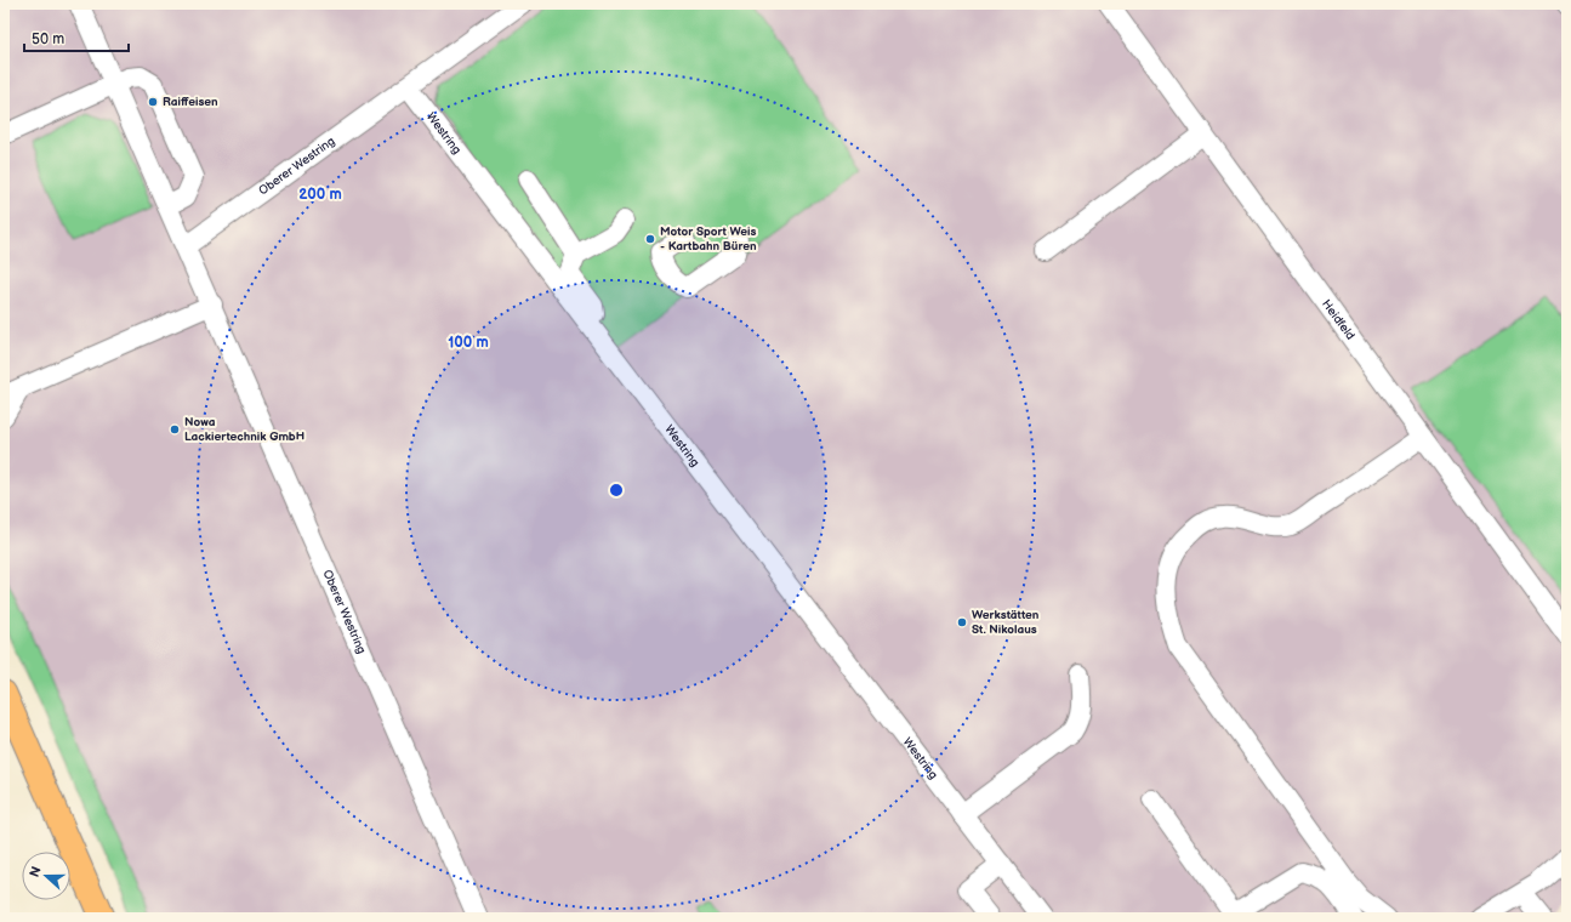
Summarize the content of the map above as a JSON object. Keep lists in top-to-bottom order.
{
  "streets": {
    "street": ["Westring", "Oberer Westring", "Heidfeld"]
  },
  "crossings": [
    ["Westring", "Oberer Westring"]
  ],
  "places": [
    "Raiffeisen",
    "Motor Sport Weis - Kartbahn Büren",
    "Nowa Lackiertechnik GmbH",
    "Werkstätten St. Nikolaus"
  ],
  "scale_bar": "50 m",
  "north": "left",
  "rings": ["200 m", "100 m"]
}
